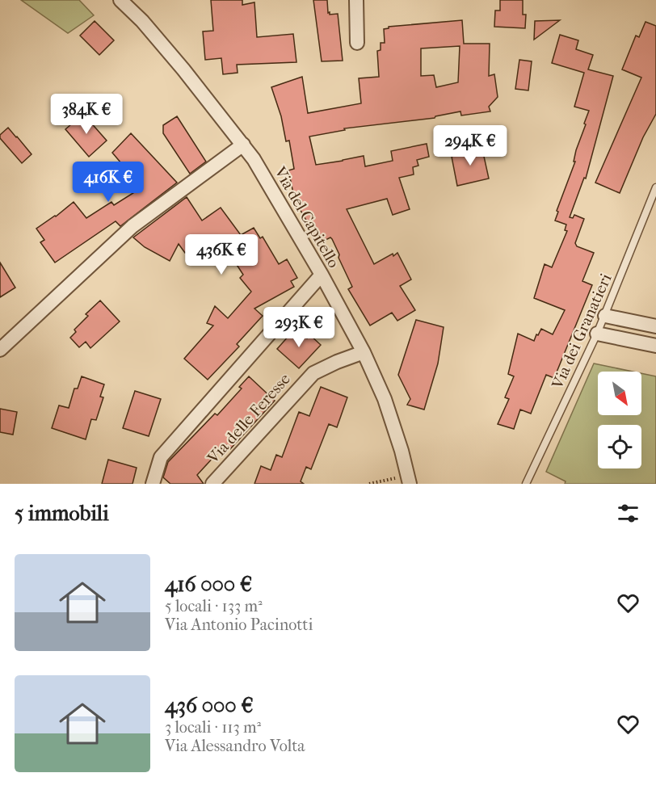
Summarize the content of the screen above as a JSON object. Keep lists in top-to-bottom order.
{
  "streets": {
    "street": ["Via del Capitello", "Via delle Feresse"],
    "lane": ["Via dei Granatieri"]
  },
  "crossings": [
    ["Via del Capitello", "Via delle Feresse"]
  ],
  "north": "bottom right",
  "page": {
    "price": [
      "384K €",
      "294K €",
      "416K €",
      "436K €",
      "293K €"
    ],
    "heading": "5 immobili",
    "list": [
      {
        "name": "416 000 €",
        "note": "5 locali · 133 m² · Via Antonio Pacinotti"
      },
      {
        "name": "436 000 €",
        "note": "3 locali · 113 m² · Via Alessandro Volta"
      }
    ]
  }
}
